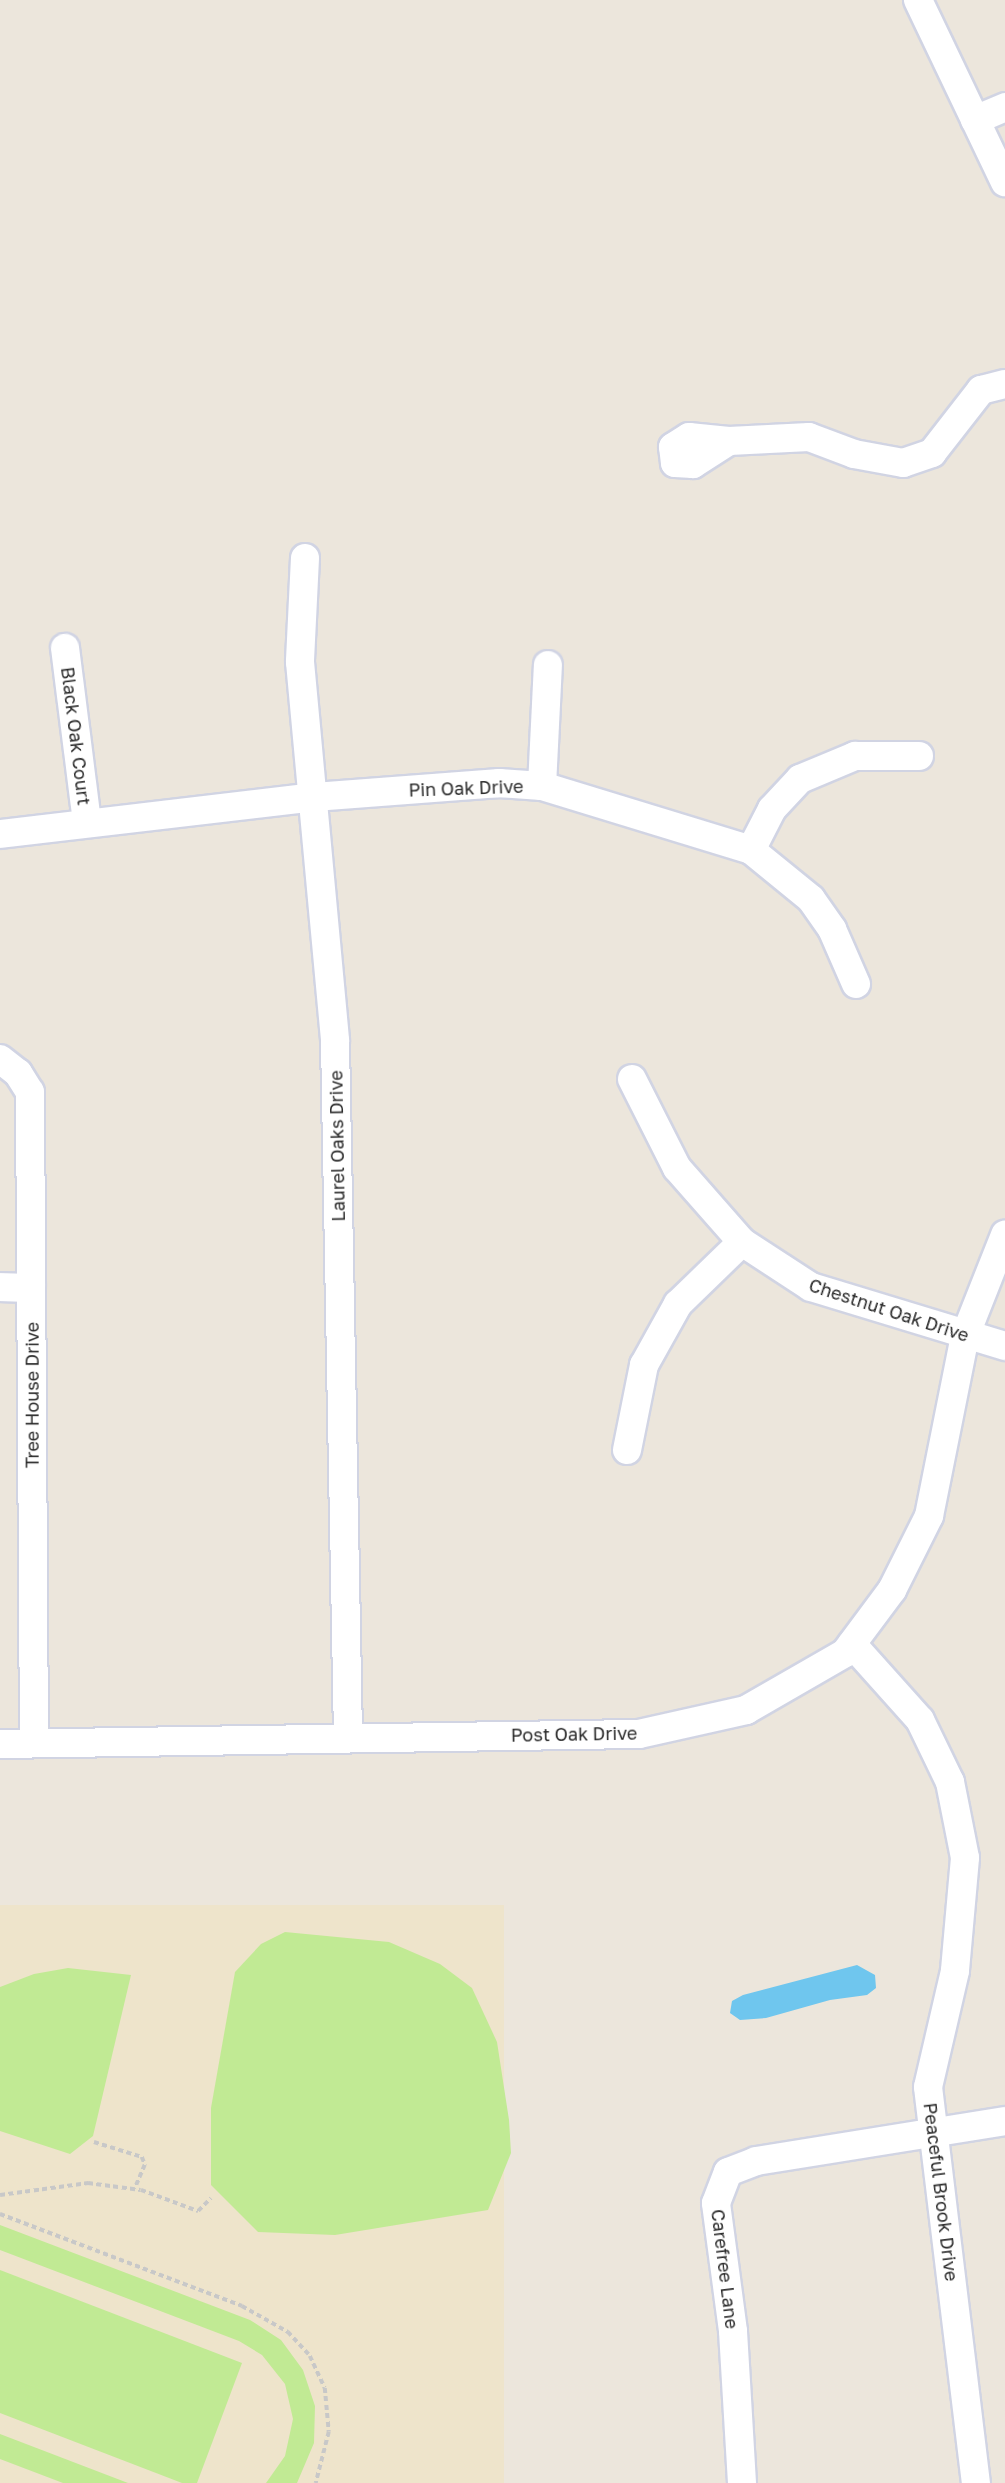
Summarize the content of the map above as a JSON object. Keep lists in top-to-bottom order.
{
  "streets": {
    "street": [
      "Black Oak Court",
      "Pin Oak Drive",
      "Laurel Oaks Drive",
      "Chestnut Oak Drive",
      "Tree House Drive",
      "Post Oak Drive",
      "Peaceful Brook Drive",
      "Carefree Lane"
    ]
  },
  "crossings": [
    ["Black Oak Court", "Pin Oak Drive"],
    ["Pin Oak Drive", "Laurel Oaks Drive"],
    ["Laurel Oaks Drive", "Post Oak Drive"],
    ["Chestnut Oak Drive", "Post Oak Drive"],
    ["Tree House Drive", "Post Oak Drive"],
    ["Post Oak Drive", "Peaceful Brook Drive"],
    ["Peaceful Brook Drive", "Carefree Lane"]
  ]
}
